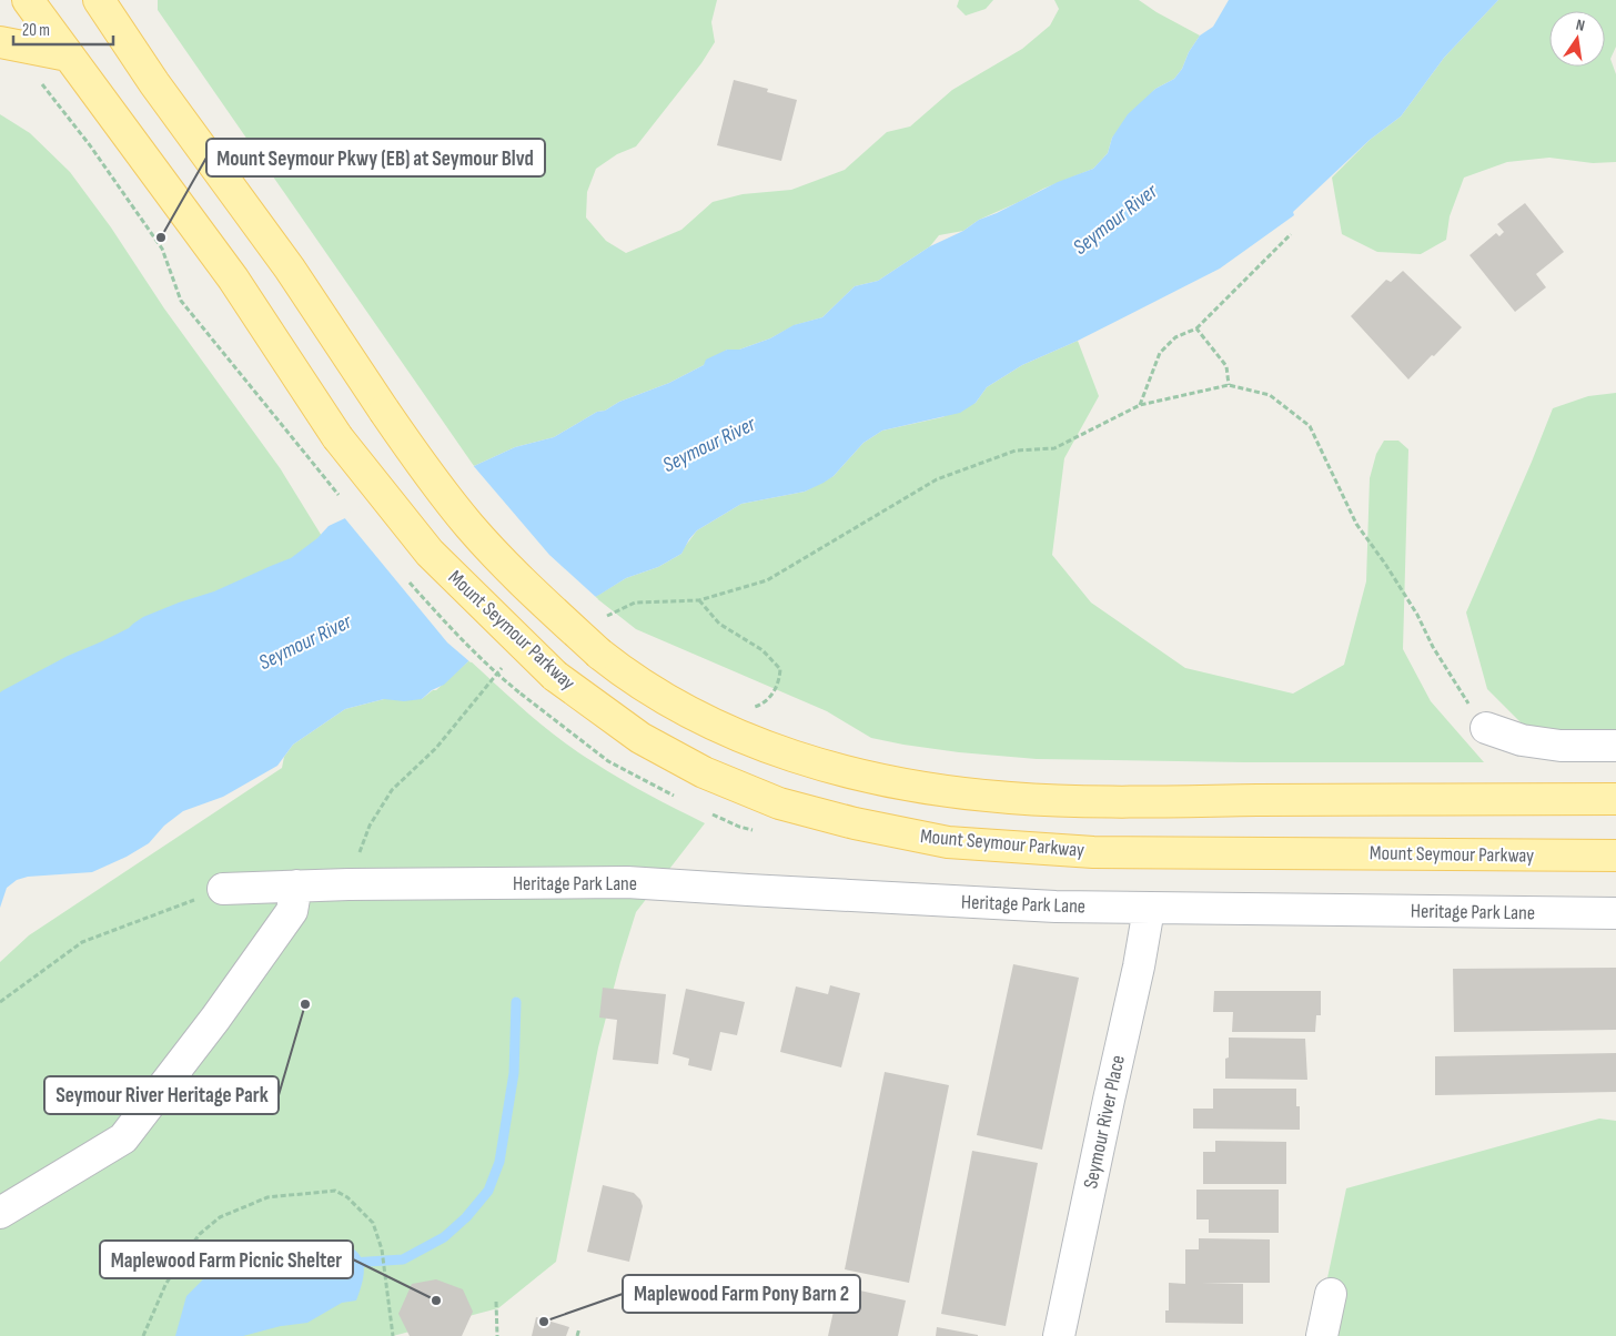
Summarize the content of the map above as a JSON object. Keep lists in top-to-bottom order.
{
  "streets": {
    "main road": ["Mount Seymour Parkway"],
    "street": ["Heritage Park Lane", "Seymour River Place"]
  },
  "crossings": [
    ["Heritage Park Lane", "Seymour River Place"]
  ],
  "water": ["Seymour River"],
  "places": [
    "Mount Seymour Pkwy (EB) at Seymour Blvd",
    "Seymour River Heritage Park",
    "Maplewood Farm Picnic Shelter",
    "Maplewood Farm Pony Barn 2"
  ],
  "scale_bar": "20 m",
  "north": "top"
}
